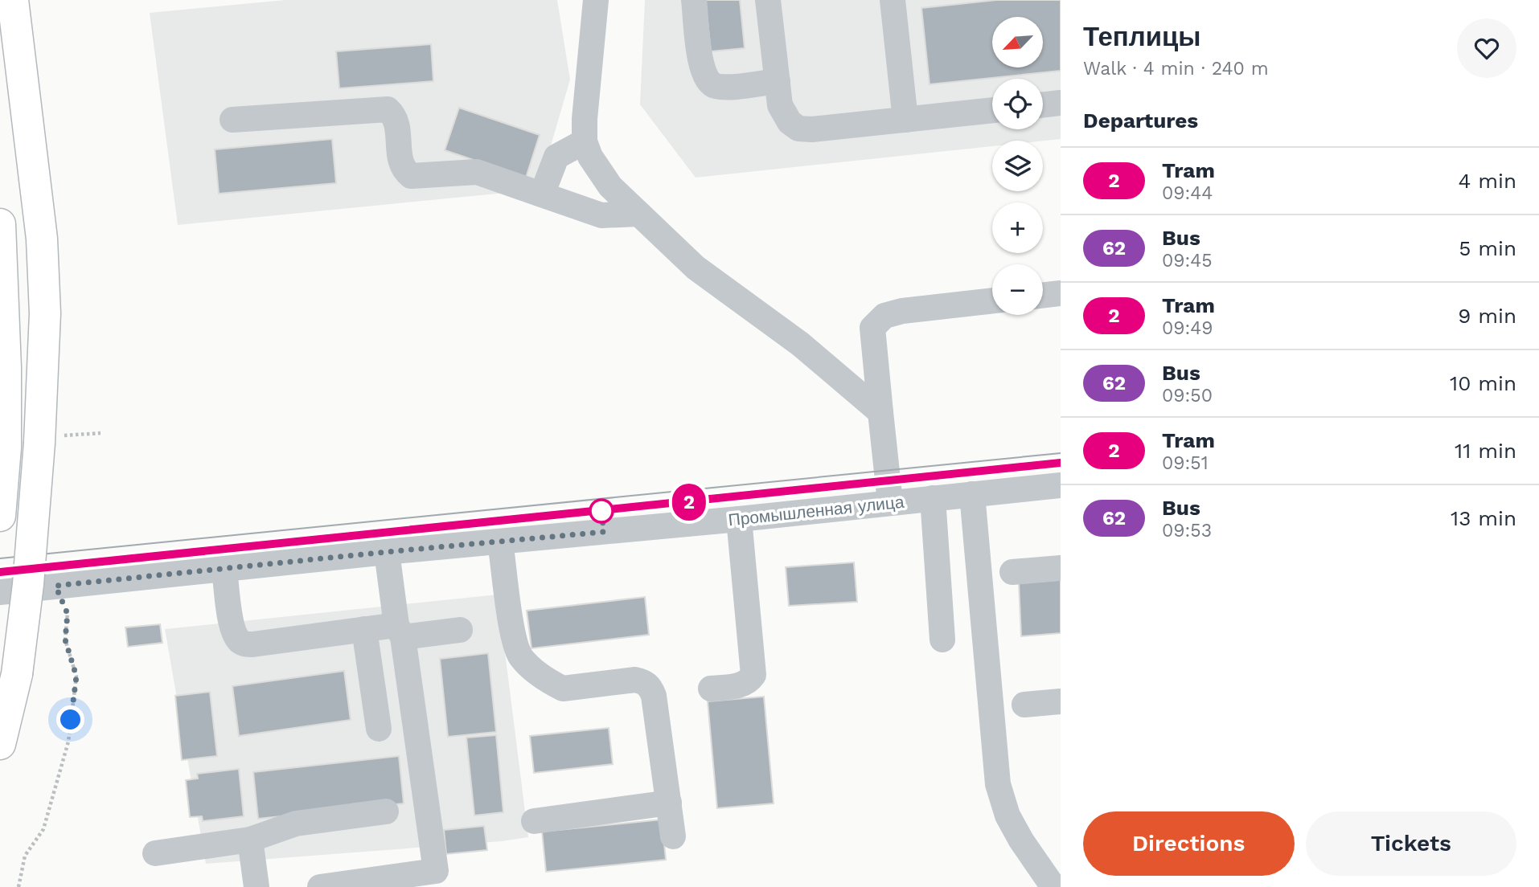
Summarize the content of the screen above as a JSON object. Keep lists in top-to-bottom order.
{
  "streets": {
    "street": ["Промышленная улица"]
  },
  "lines": ["tram line 2"],
  "north": "bottom left",
  "page": {
    "on_map": "2",
    "heading": [
      ["Теплицы", "Walk · 4 min · 240 m"],
      "Departures"
    ],
    "map_buttons": ["+", "−"],
    "list": [
      {
        "mark": "2",
        "name": "Tram",
        "note": "09:44",
        "value": "4 min"
      },
      {
        "mark": "62",
        "name": "Bus",
        "note": "09:45",
        "value": "5 min"
      },
      {
        "mark": "2",
        "name": "Tram",
        "note": "09:49",
        "value": "9 min"
      },
      {
        "mark": "62",
        "name": "Bus",
        "note": "09:50",
        "value": "10 min"
      },
      {
        "mark": "2",
        "name": "Tram",
        "note": "09:51",
        "value": "11 min"
      },
      {
        "mark": "62",
        "name": "Bus",
        "note": "09:53",
        "value": "13 min"
      }
    ],
    "buttons": ["Directions", "Tickets"]
  }
}
